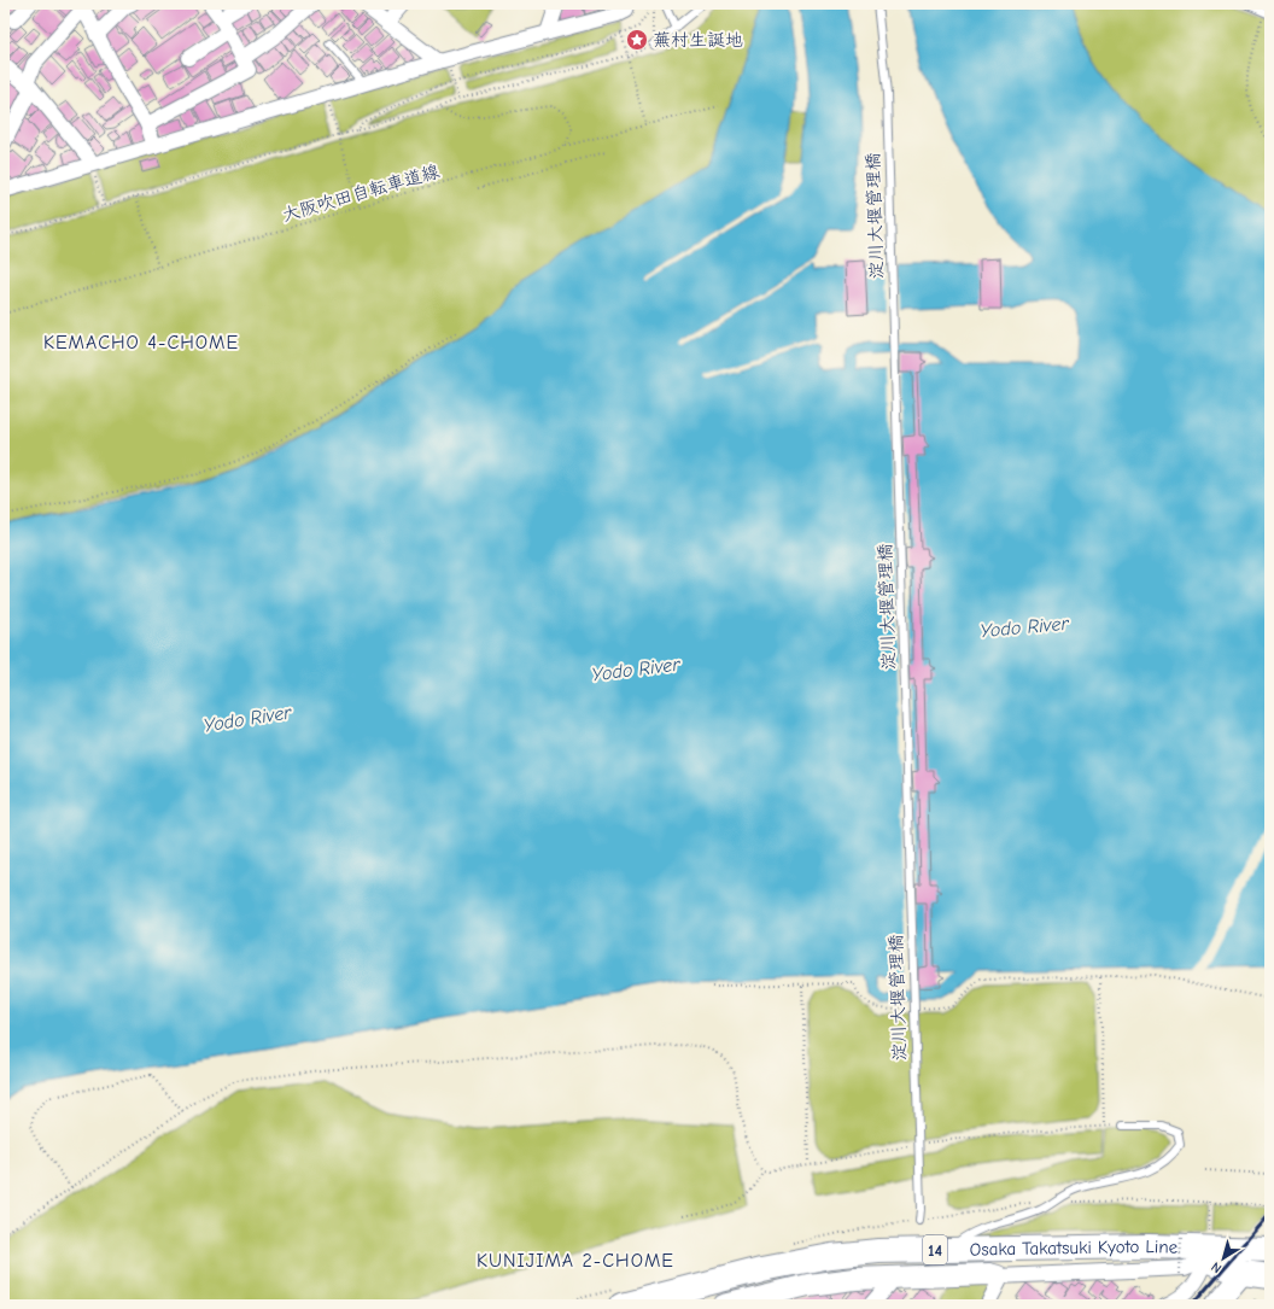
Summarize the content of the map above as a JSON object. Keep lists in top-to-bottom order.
{
  "streets": {
    "main road": ["Osaka Takatsuki Kyoto Line", "14"],
    "lane": ["淀川大堰管理橋"],
    "path": ["大阪吹田自転車道線"]
  },
  "districts": ["KEMACHO 4-CHOME", "KUNIJIMA 2-CHOME"],
  "water": ["Yodo River"],
  "places": {
    "place": ["蕪村生誕地"]
  },
  "north": "bottom left"
}
